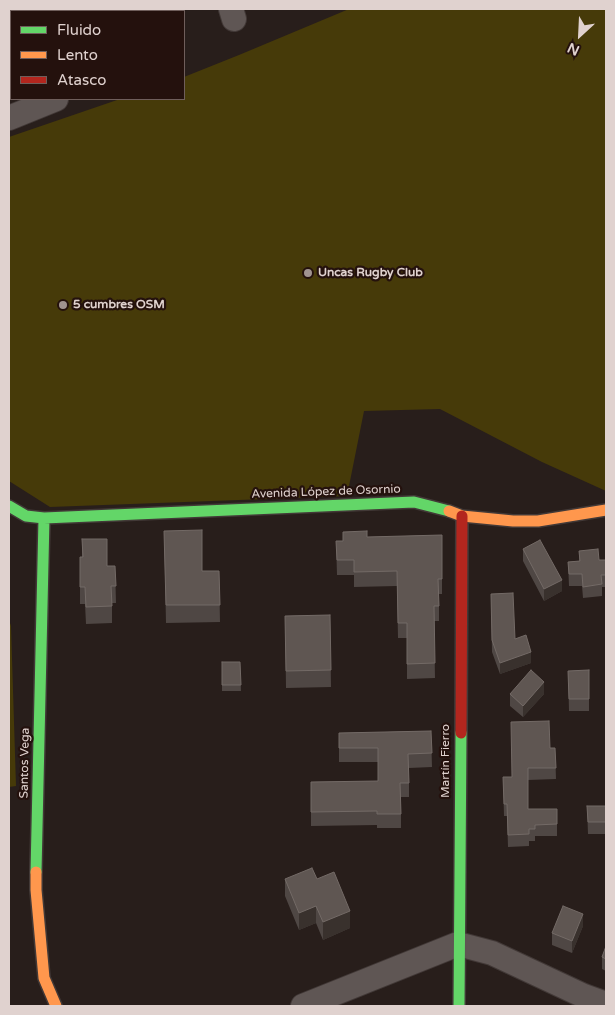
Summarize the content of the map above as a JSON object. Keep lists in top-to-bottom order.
{
  "streets": {
    "street": ["Avenida López de Osornio", "Martín Fierro", "Santos Vega"]
  },
  "crossings": [
    ["Avenida López de Osornio", "Martín Fierro"],
    ["Avenida López de Osornio", "Santos Vega"]
  ],
  "places": ["Uncas Rugby Club", "5 cumbres OSM"],
  "legend": ["Fluido", "Lento", "Atasco"],
  "north": "bottom left"
}
